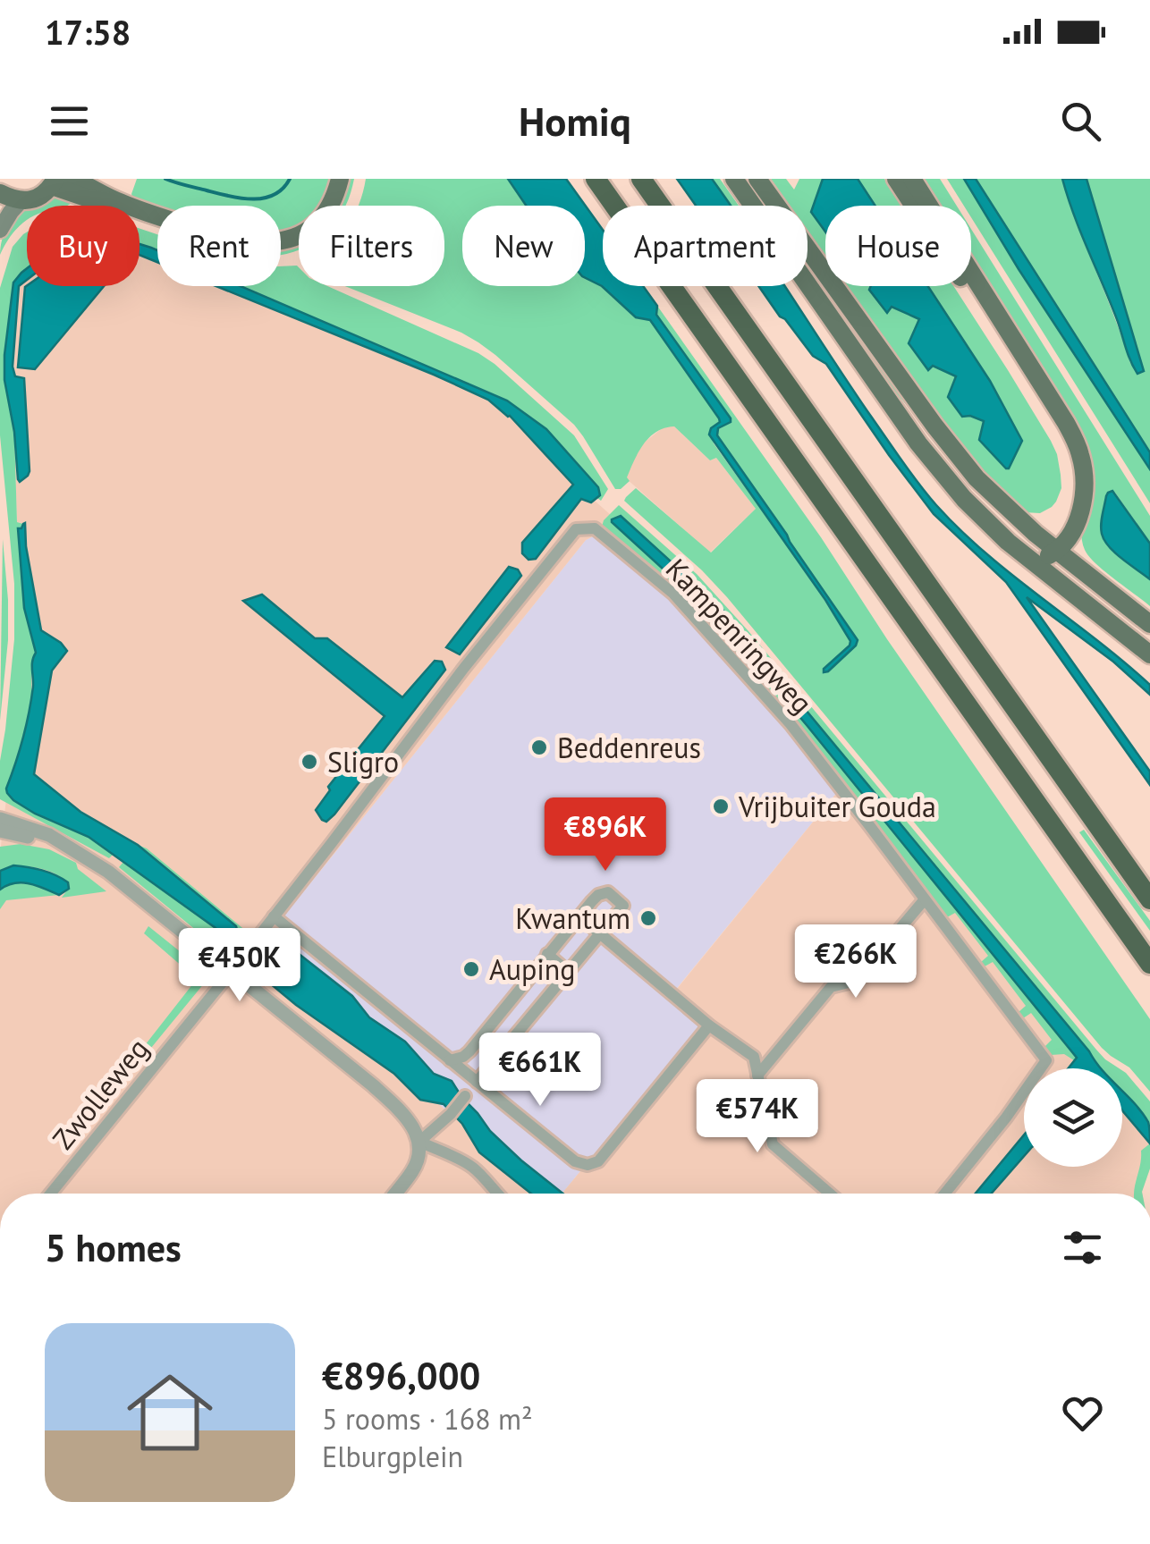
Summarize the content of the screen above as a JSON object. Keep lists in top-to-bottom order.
{
  "streets": {
    "street": ["Kampenringweg", "Zwolleweg"]
  },
  "crossings": [
    ["Kampenringweg", "Zwolleweg"]
  ],
  "places": [
    "Beddenreus",
    "Sligro",
    "Vrijbuiter Gouda",
    "Kwantum",
    "Auping"
  ],
  "page": {
    "status": "17:58",
    "header": "Homiq",
    "chip": [
      "Buy",
      "Rent",
      "Filters",
      "New",
      "Apartment",
      "House"
    ],
    "price": [
      "€896K",
      "€266K",
      "€450K",
      "€661K",
      "€574K"
    ],
    "heading": "5 homes",
    "list": [
      {
        "name": "€896,000",
        "note": "5 rooms · 168 m² · Elburgplein"
      }
    ]
  }
}
